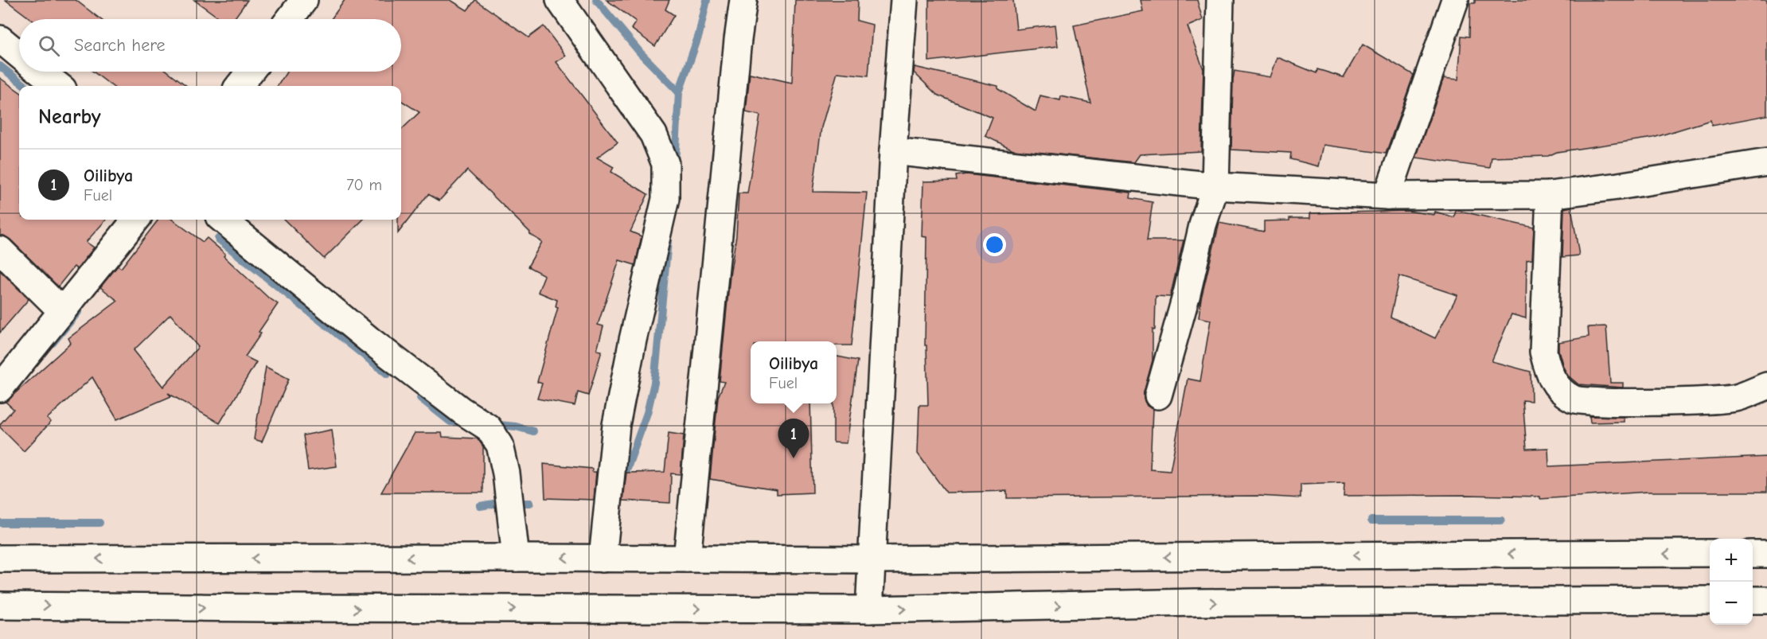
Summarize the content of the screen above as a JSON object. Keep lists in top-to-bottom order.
{
  "page": {
    "search": "Search here",
    "heading": "Nearby",
    "list": [
      {
        "mark": "1",
        "name": "Oilibya",
        "note": "Fuel",
        "value": "70 m"
      }
    ],
    "popup": ["Oilibya", "Fuel"],
    "pins": "1",
    "map_buttons": ["+", "−"]
  }
}
